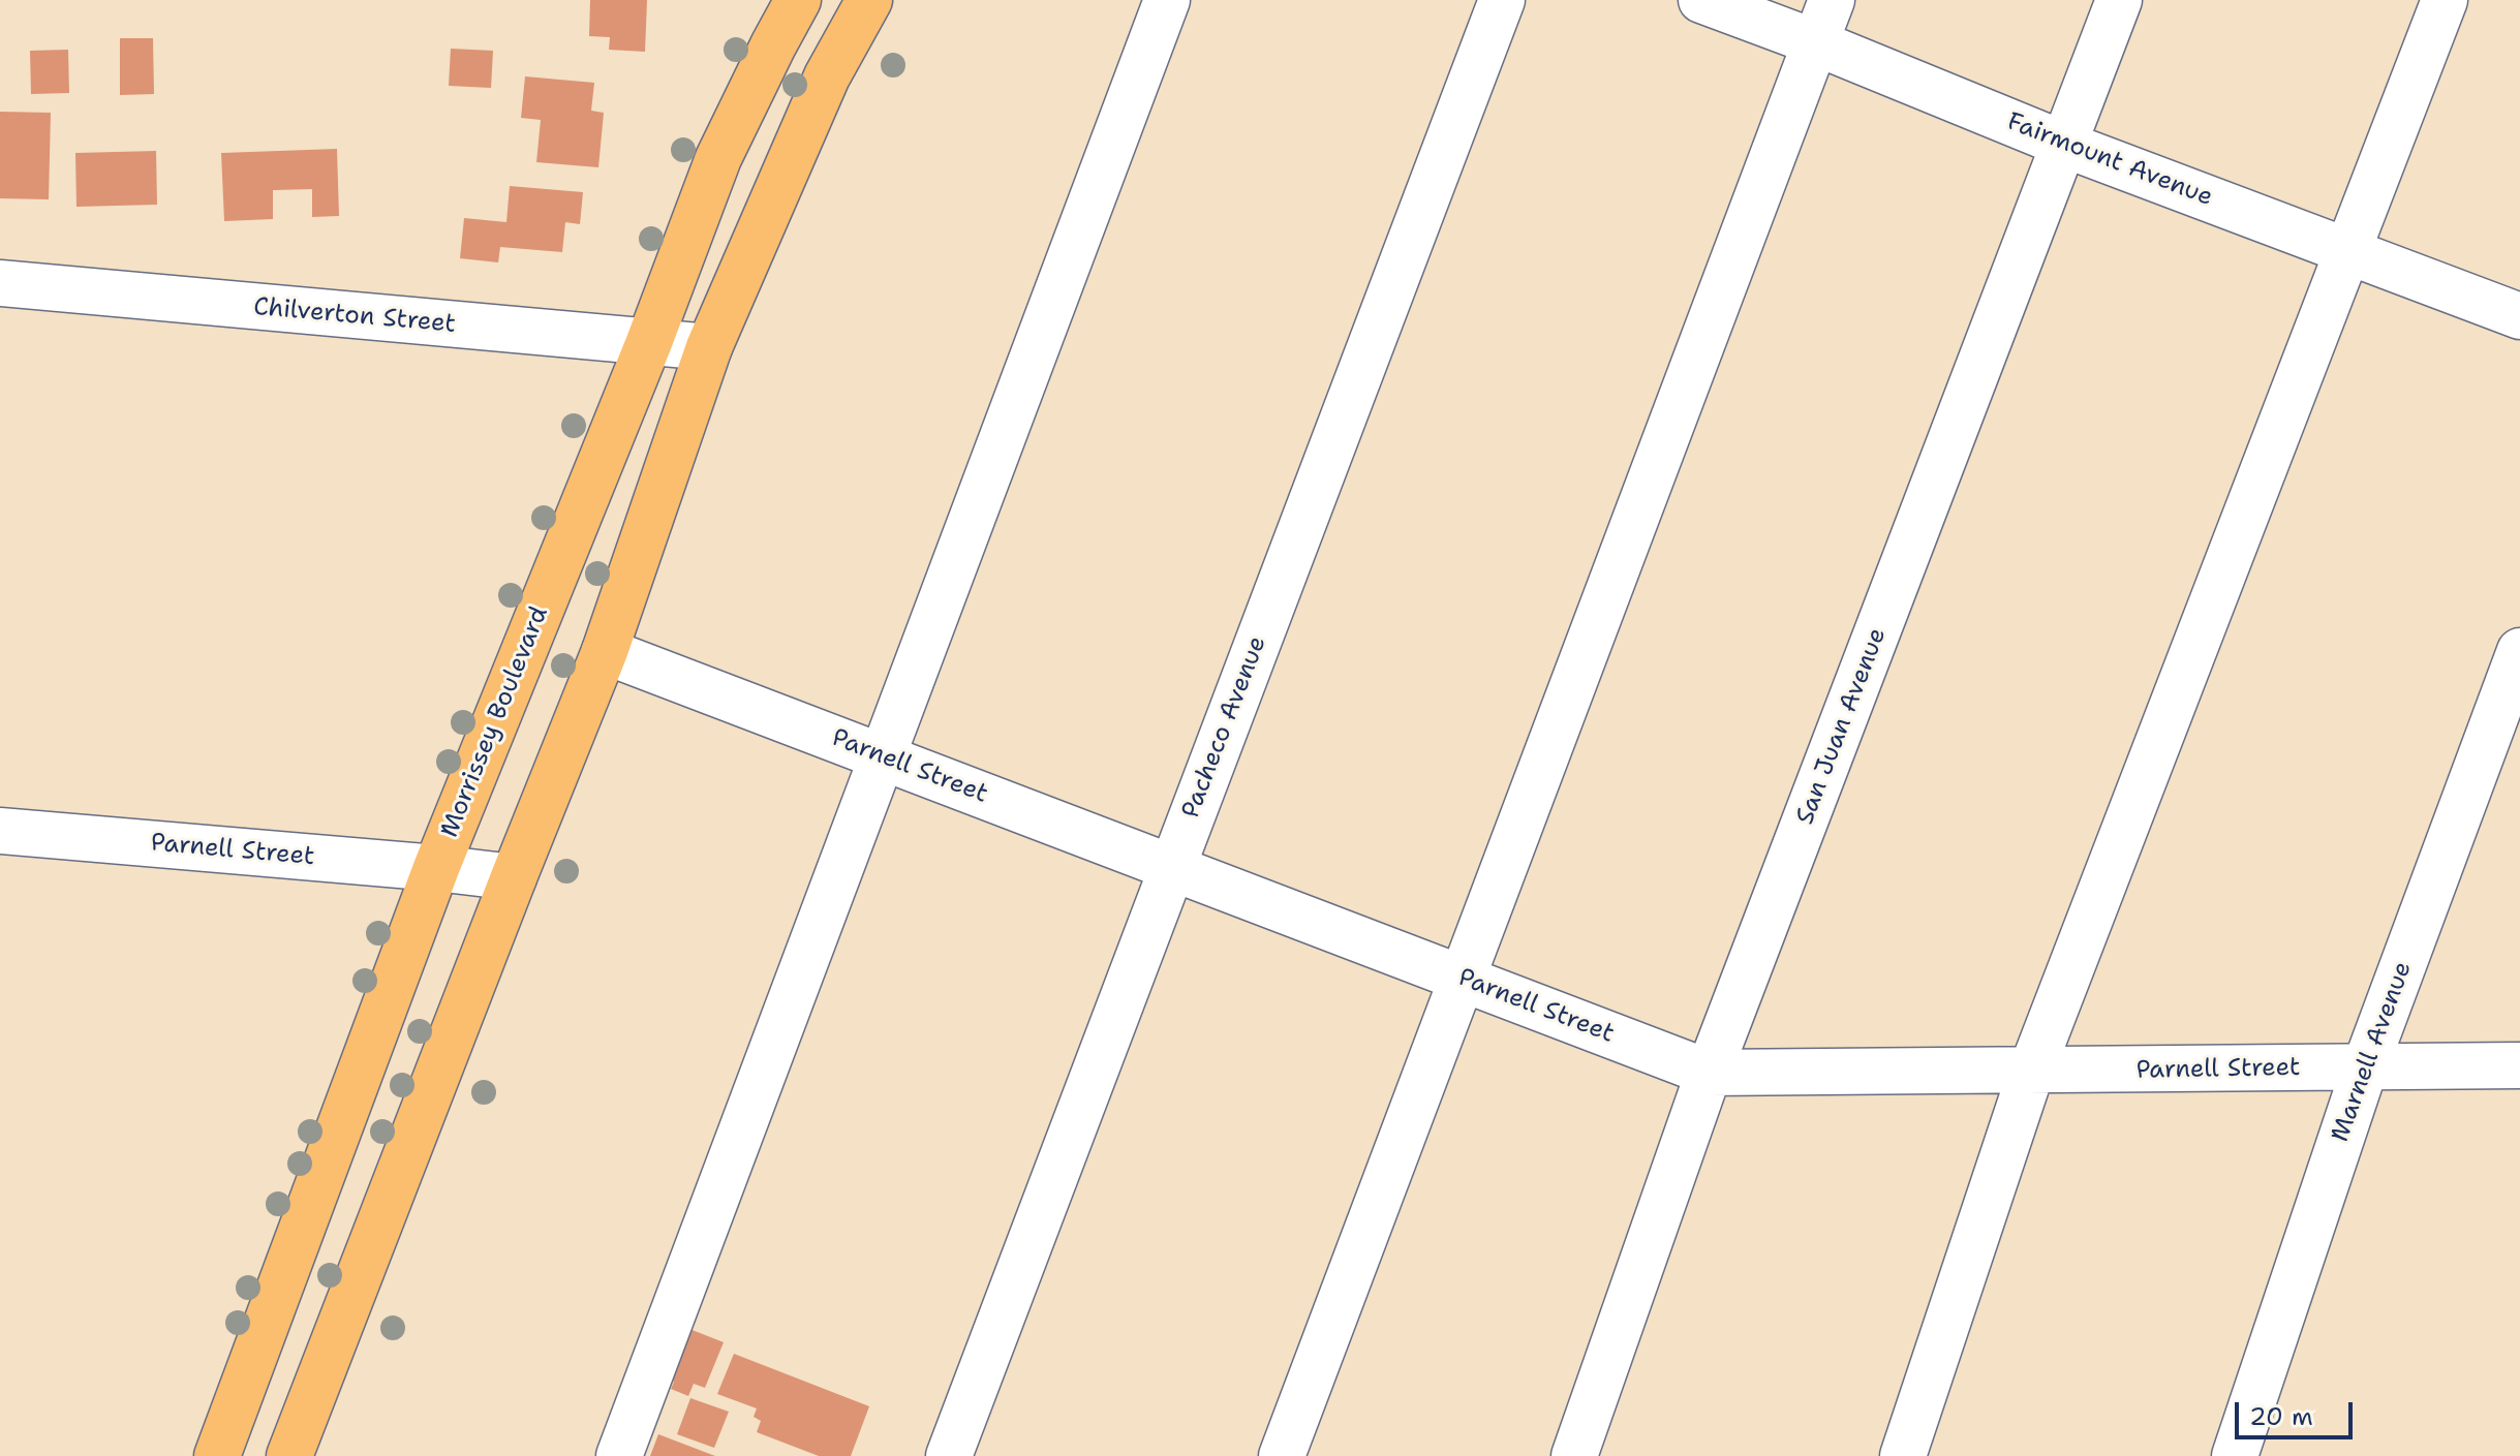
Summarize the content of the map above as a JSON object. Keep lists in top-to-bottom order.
{
  "streets": {
    "main road": ["Morrissey Boulevard"],
    "street": [
      "Fairmount Avenue",
      "Chilverton Street",
      "San Juan Avenue",
      "Pacheco Avenue",
      "Parnell Street",
      "Marnell Avenue"
    ]
  },
  "crossings": [
    ["Fairmount Avenue", "San Juan Avenue"],
    ["Chilverton Street", "Morrissey Boulevard"],
    ["Morrissey Boulevard", "Parnell Street"],
    ["San Juan Avenue", "Parnell Street"],
    ["Pacheco Avenue", "Parnell Street"],
    ["Parnell Street", "Marnell Avenue"]
  ],
  "scale_bar": "20 m"
}
